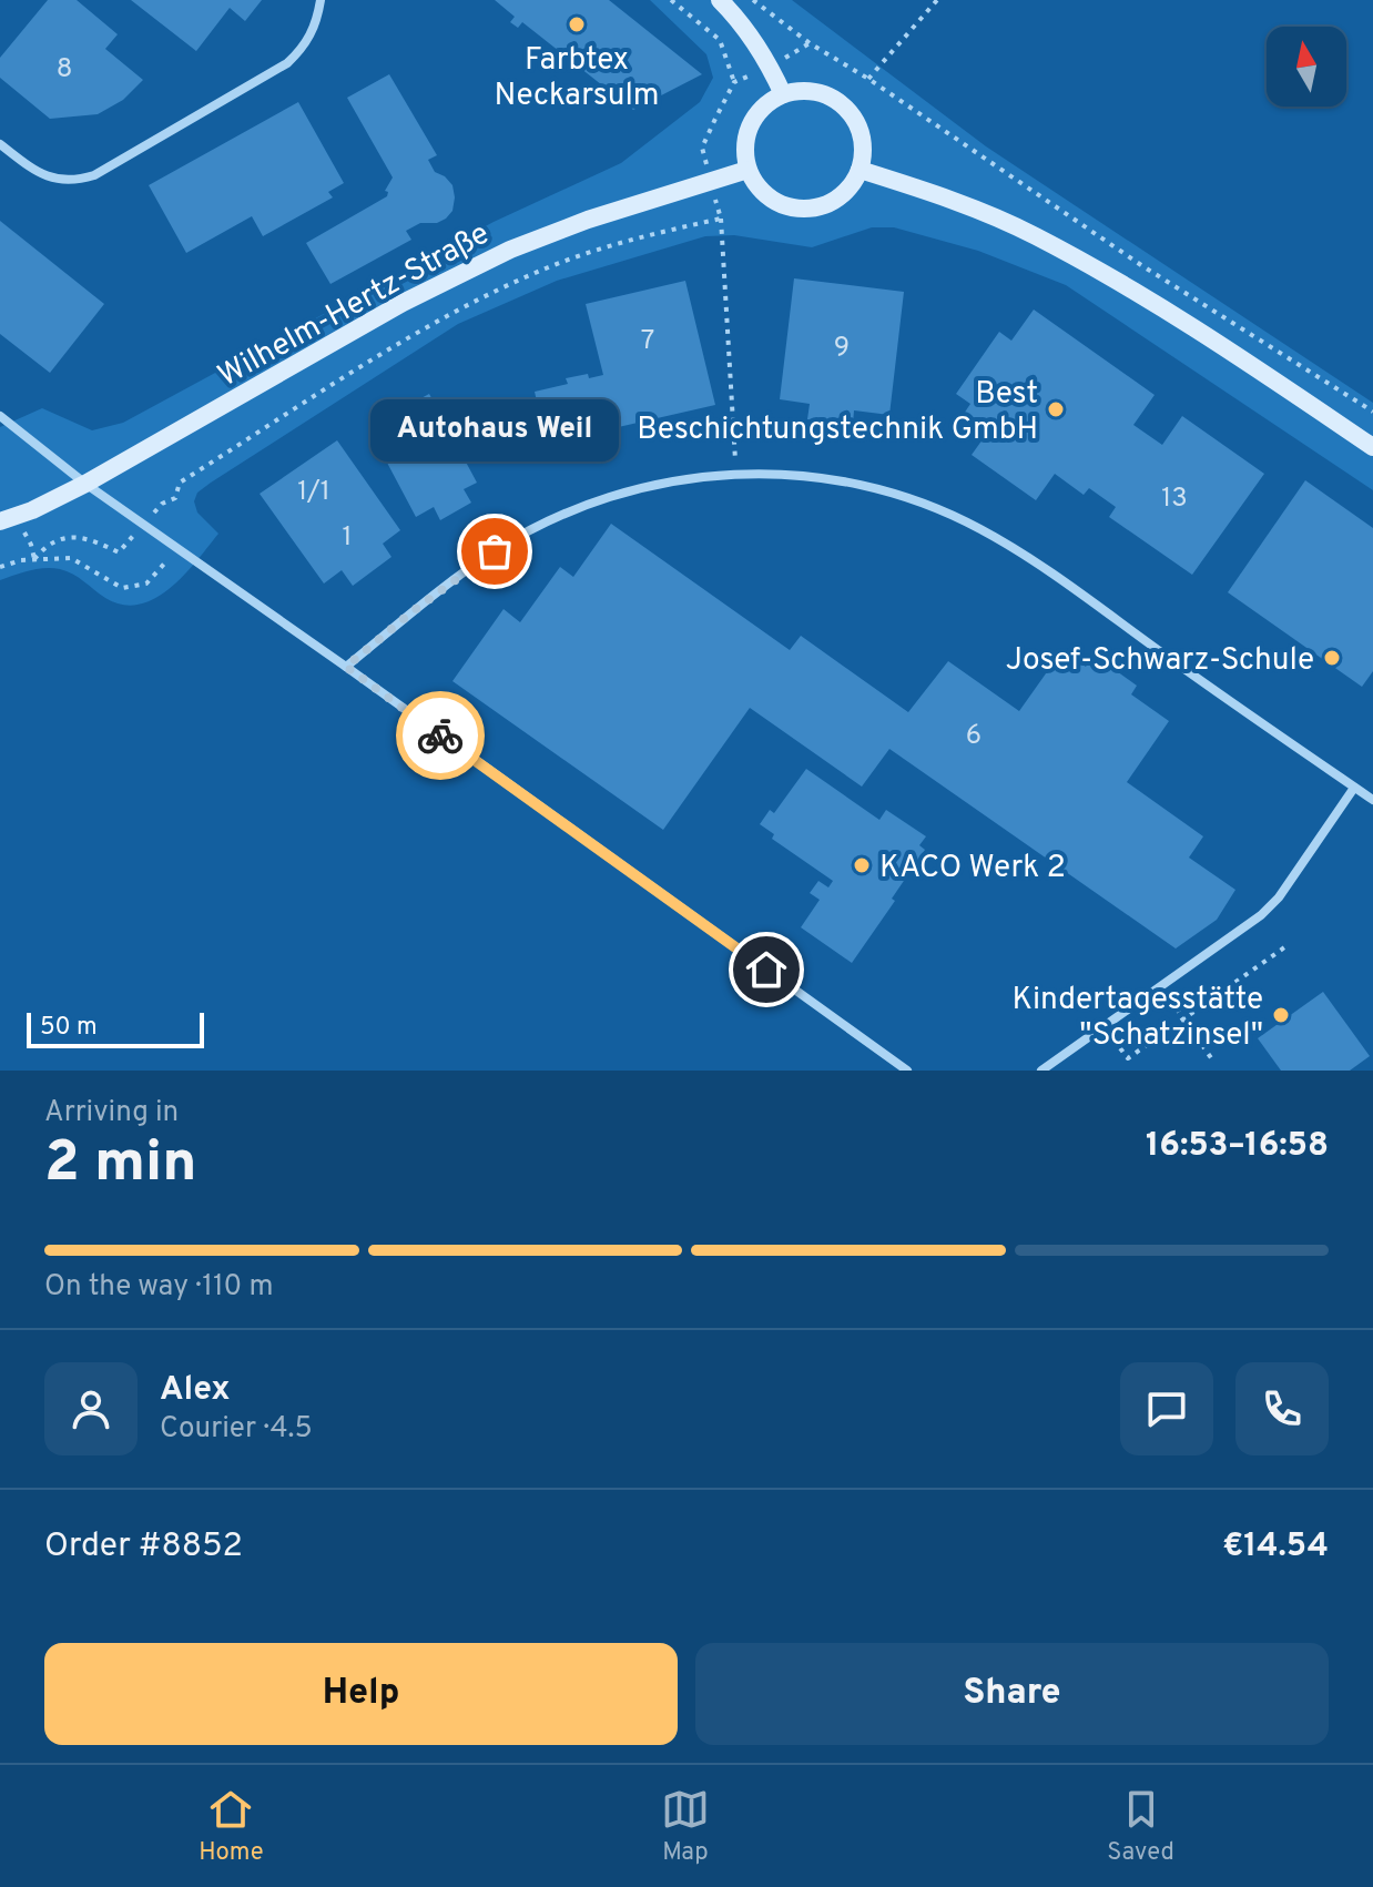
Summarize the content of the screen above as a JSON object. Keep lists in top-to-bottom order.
{
  "streets": {
    "main road": ["Wilhelm-Hertz-Straße"]
  },
  "places": [
    "Farbtex Neckarsulm",
    "Best Beschichtungstechnik GmbH",
    "Autohaus Weil",
    "Josef-Schwarz-Schule",
    "KACO Werk 2",
    "Kindertagesstätte \"Schatzinsel\""
  ],
  "house_numbers": [
    "8",
    "7",
    "9",
    "1/1",
    "13",
    "1",
    "6"
  ],
  "scale_bar": "50 m",
  "north": "top",
  "page": {
    "bubble": "Autohaus Weil",
    "scale": "50 m",
    "heading": ["2 min", "Arriving in", "16:53–16:58"],
    "panel": [
      "Alex",
      "Courier · 4.5",
      "Order #8852",
      "€14.54"
    ],
    "bar": "On the way · 110 m",
    "buttons": ["Help", "Share"],
    "tabs": ["Home", "Map", "Saved"]
  }
}
